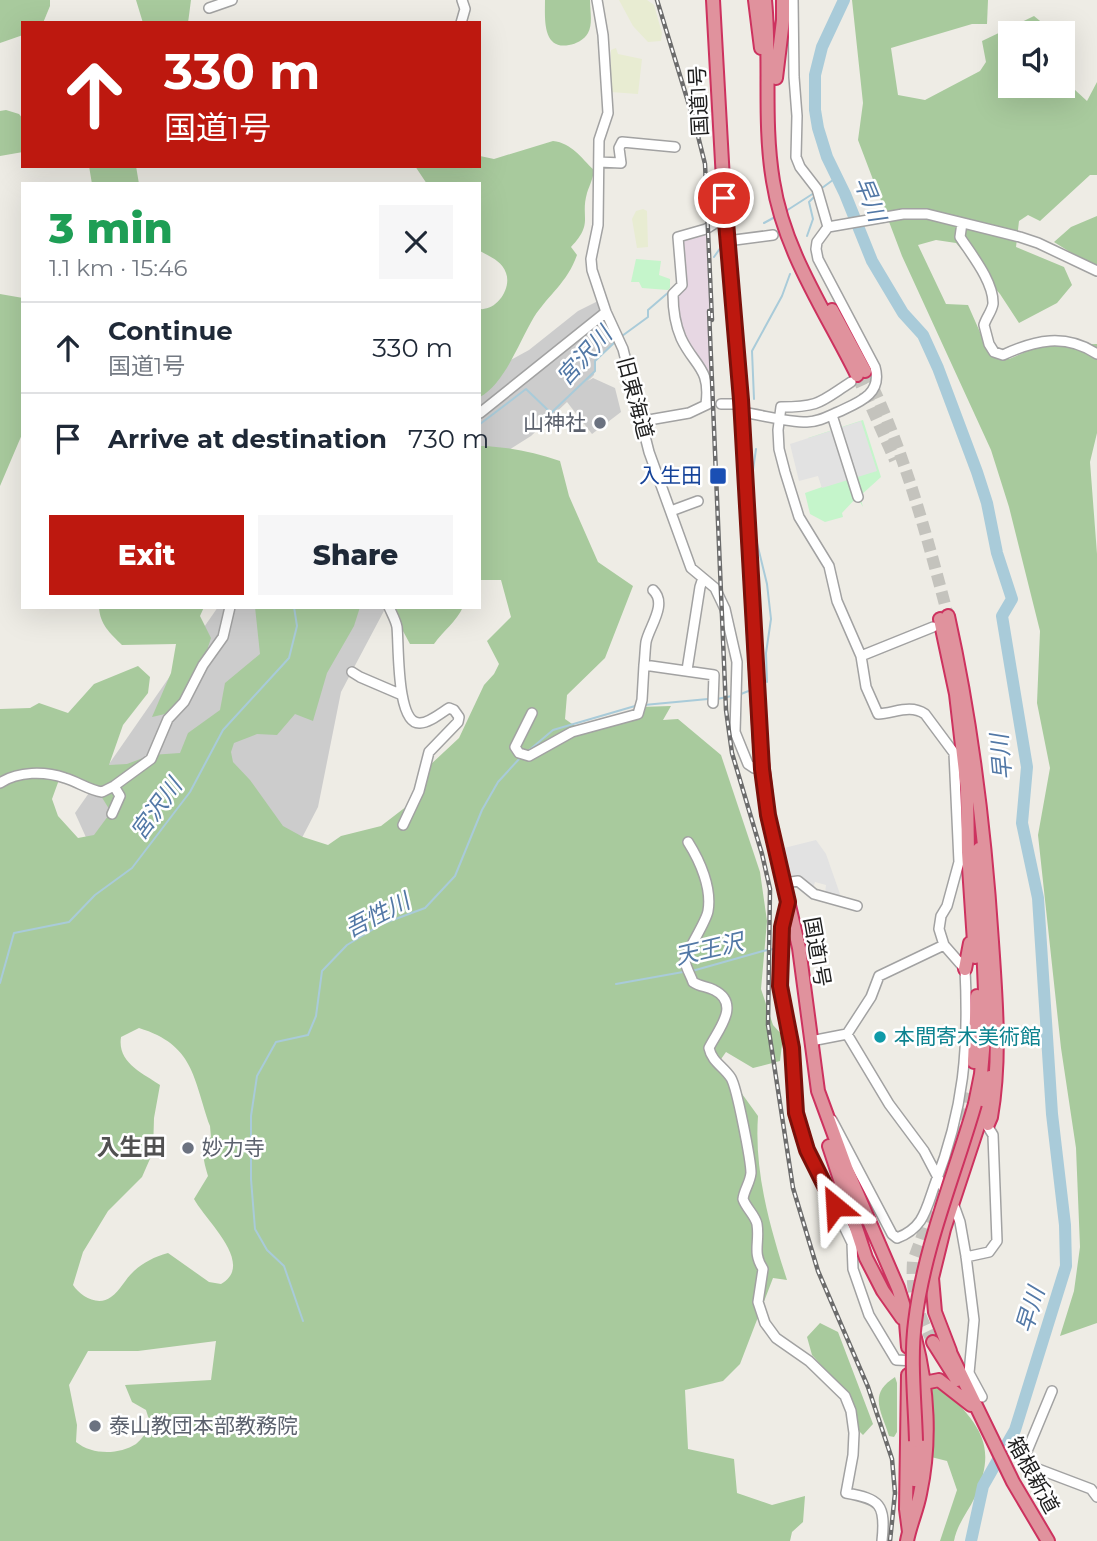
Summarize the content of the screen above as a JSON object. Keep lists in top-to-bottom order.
{
  "streets": {
    "highway": ["国道1号", "箱根新道"],
    "street": ["旧東海道"]
  },
  "crossings": [
    ["国道1号", "旧東海道"]
  ],
  "districts": ["入生田"],
  "water": [
    "早川",
    "宮沢川",
    "吾性川",
    "天王沢"
  ],
  "places": {
    "other": [
      "山神社",
      "本間寄木美術館",
      "妙力寺",
      "泰山教団本部教務院"
    ],
    "transit": ["入生田"]
  },
  "page": {
    "turn": ["330 m", "国道1号"],
    "heading": ["3 min", "1.1 km · 15:46"],
    "list": [
      {
        "name": "Continue",
        "note": "国道1号",
        "value": "330 m"
      },
      {
        "name": "Arrive at destination",
        "value": "730 m"
      }
    ],
    "buttons": ["Exit", "Share"]
  }
}
